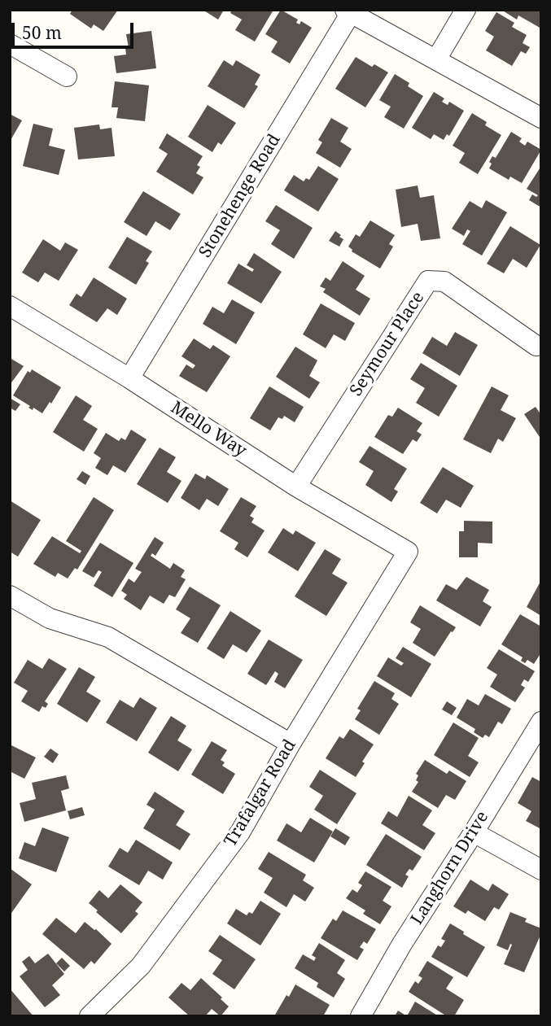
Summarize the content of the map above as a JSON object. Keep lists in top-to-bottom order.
{
  "streets": {
    "street": [
      "Stonehenge Road",
      "Seymour Place",
      "Mello Way",
      "Trafalgar Road",
      "Langhorn Drive"
    ]
  },
  "crossings": [
    ["Stonehenge Road", "Mello Way"],
    ["Seymour Place", "Mello Way"],
    ["Mello Way", "Trafalgar Road"]
  ],
  "scale_bar": "50 m"
}
